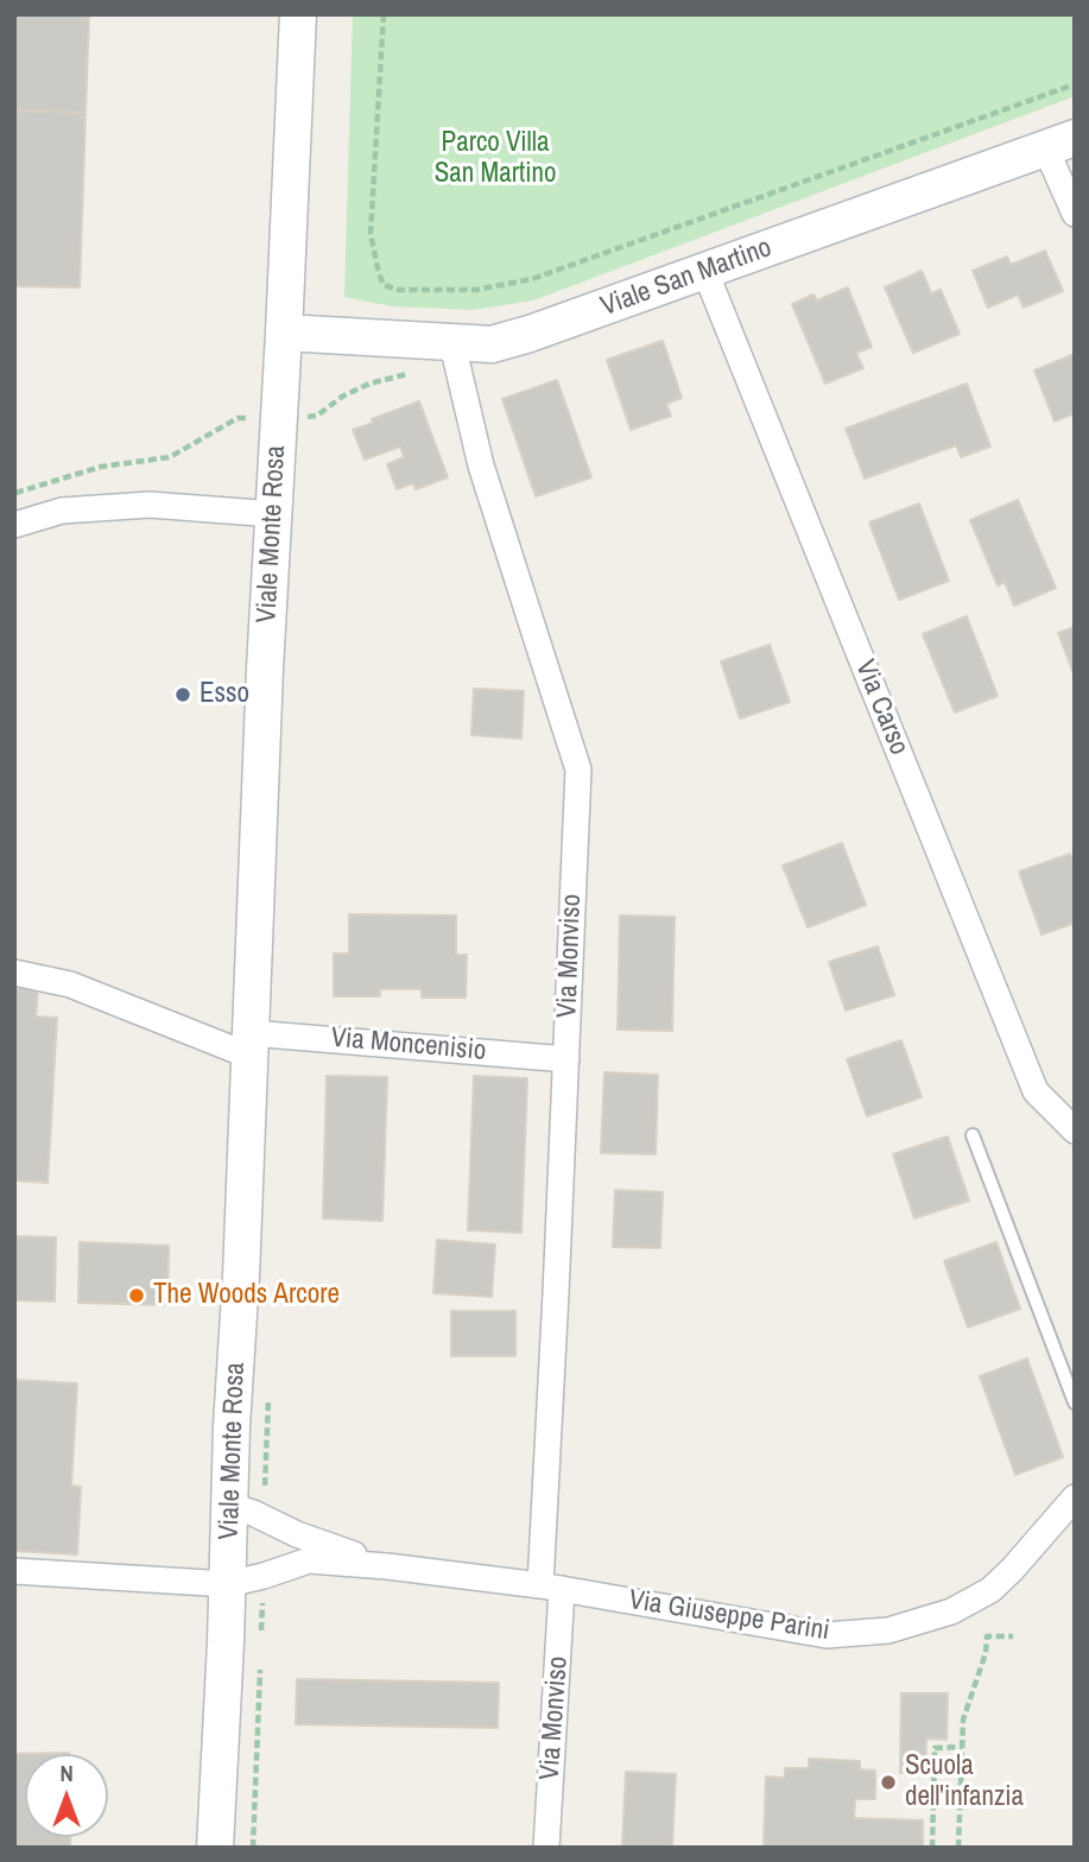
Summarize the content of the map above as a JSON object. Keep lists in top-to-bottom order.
{
  "streets": {
    "main road": ["Viale San Martino", "Viale Monte Rosa"],
    "street": [
      "Via Carso",
      "Via Monviso",
      "Via Moncenisio",
      "Via Giuseppe Parini"
    ]
  },
  "crossings": [
    ["Viale San Martino", "Viale Monte Rosa"],
    ["Viale San Martino", "Via Carso"],
    ["Viale San Martino", "Via Monviso"],
    ["Viale Monte Rosa", "Via Moncenisio"],
    ["Viale Monte Rosa", "Via Giuseppe Parini"],
    ["Via Monviso", "Via Moncenisio"],
    ["Via Monviso", "Via Giuseppe Parini"]
  ],
  "parks": ["Parco Villa San Martino"],
  "places": ["Esso", "The Woods Arcore", "Scuola dell'infanzia"],
  "north": "top"
}
